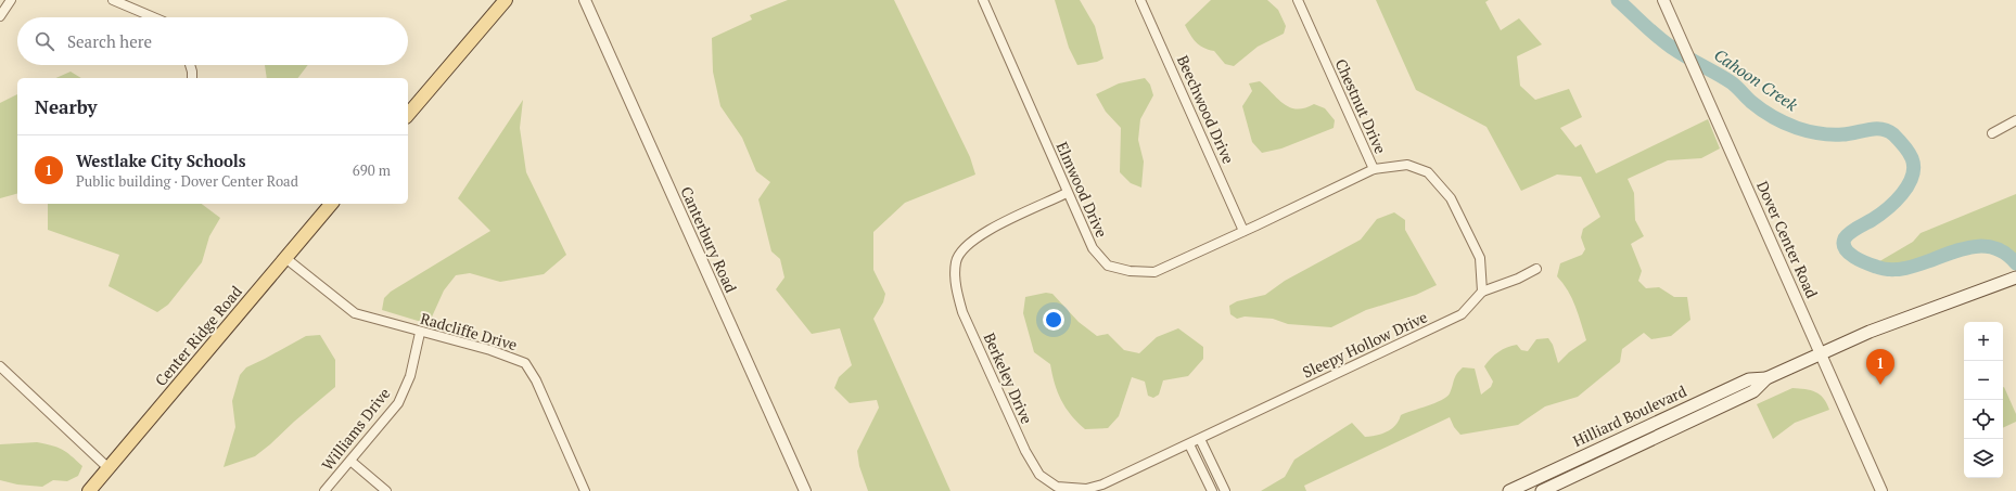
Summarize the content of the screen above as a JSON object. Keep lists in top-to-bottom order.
{
  "streets": {
    "main road": ["Center Ridge Road", "Hilliard Boulevard"],
    "street": [
      "Chestnut Drive",
      "Beechwood Drive",
      "Elmwood Drive",
      "Canterbury Road",
      "Dover Center Road",
      "Radcliffe Drive",
      "Sleepy Hollow Drive",
      "Berkeley Drive",
      "Williams Drive"
    ]
  },
  "crossings": [
    ["Chestnut Drive", "Elmwood Drive"],
    ["Chestnut Drive", "Sleepy Hollow Drive"],
    ["Beechwood Drive", "Elmwood Drive"],
    ["Elmwood Drive", "Berkeley Drive"],
    ["Dover Center Road", "Hilliard Boulevard"],
    ["Radcliffe Drive", "Center Ridge Road"],
    ["Radcliffe Drive", "Williams Drive"],
    ["Sleepy Hollow Drive", "Berkeley Drive"]
  ],
  "water": ["Cahoon Creek"],
  "page": {
    "search": "Search here",
    "heading": "Nearby",
    "list": [
      {
        "mark": "1",
        "name": "Westlake City Schools",
        "note": "Public building · Dover Center Road",
        "value": "690 m"
      }
    ],
    "map_buttons": ["+", "−"],
    "pins": "1"
  }
}
